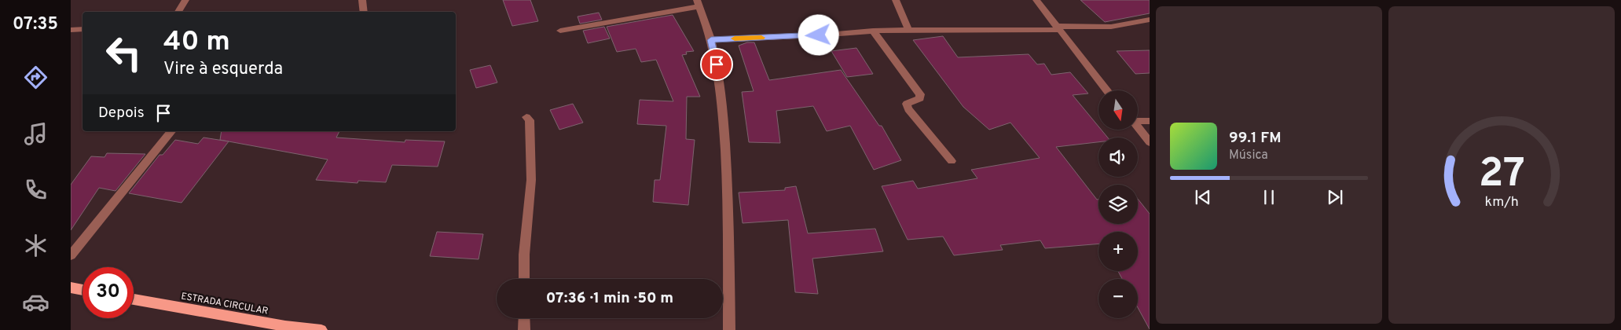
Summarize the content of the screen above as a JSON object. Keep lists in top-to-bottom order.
{
  "streets": {
    "main road": ["ESTRADA CIRCULAR"]
  },
  "north": "bottom",
  "page": {
    "tabs": "07:35",
    "turn": ["40 m", "Vire à esquerda"],
    "map_buttons": ["+", "−"],
    "then": "Depois",
    "song": ["99.1 FM", "Música"],
    "limit": "30",
    "trip": "07:36 · 1 min · 50 m",
    "gauge": ["27", "km/h"]
  }
}
